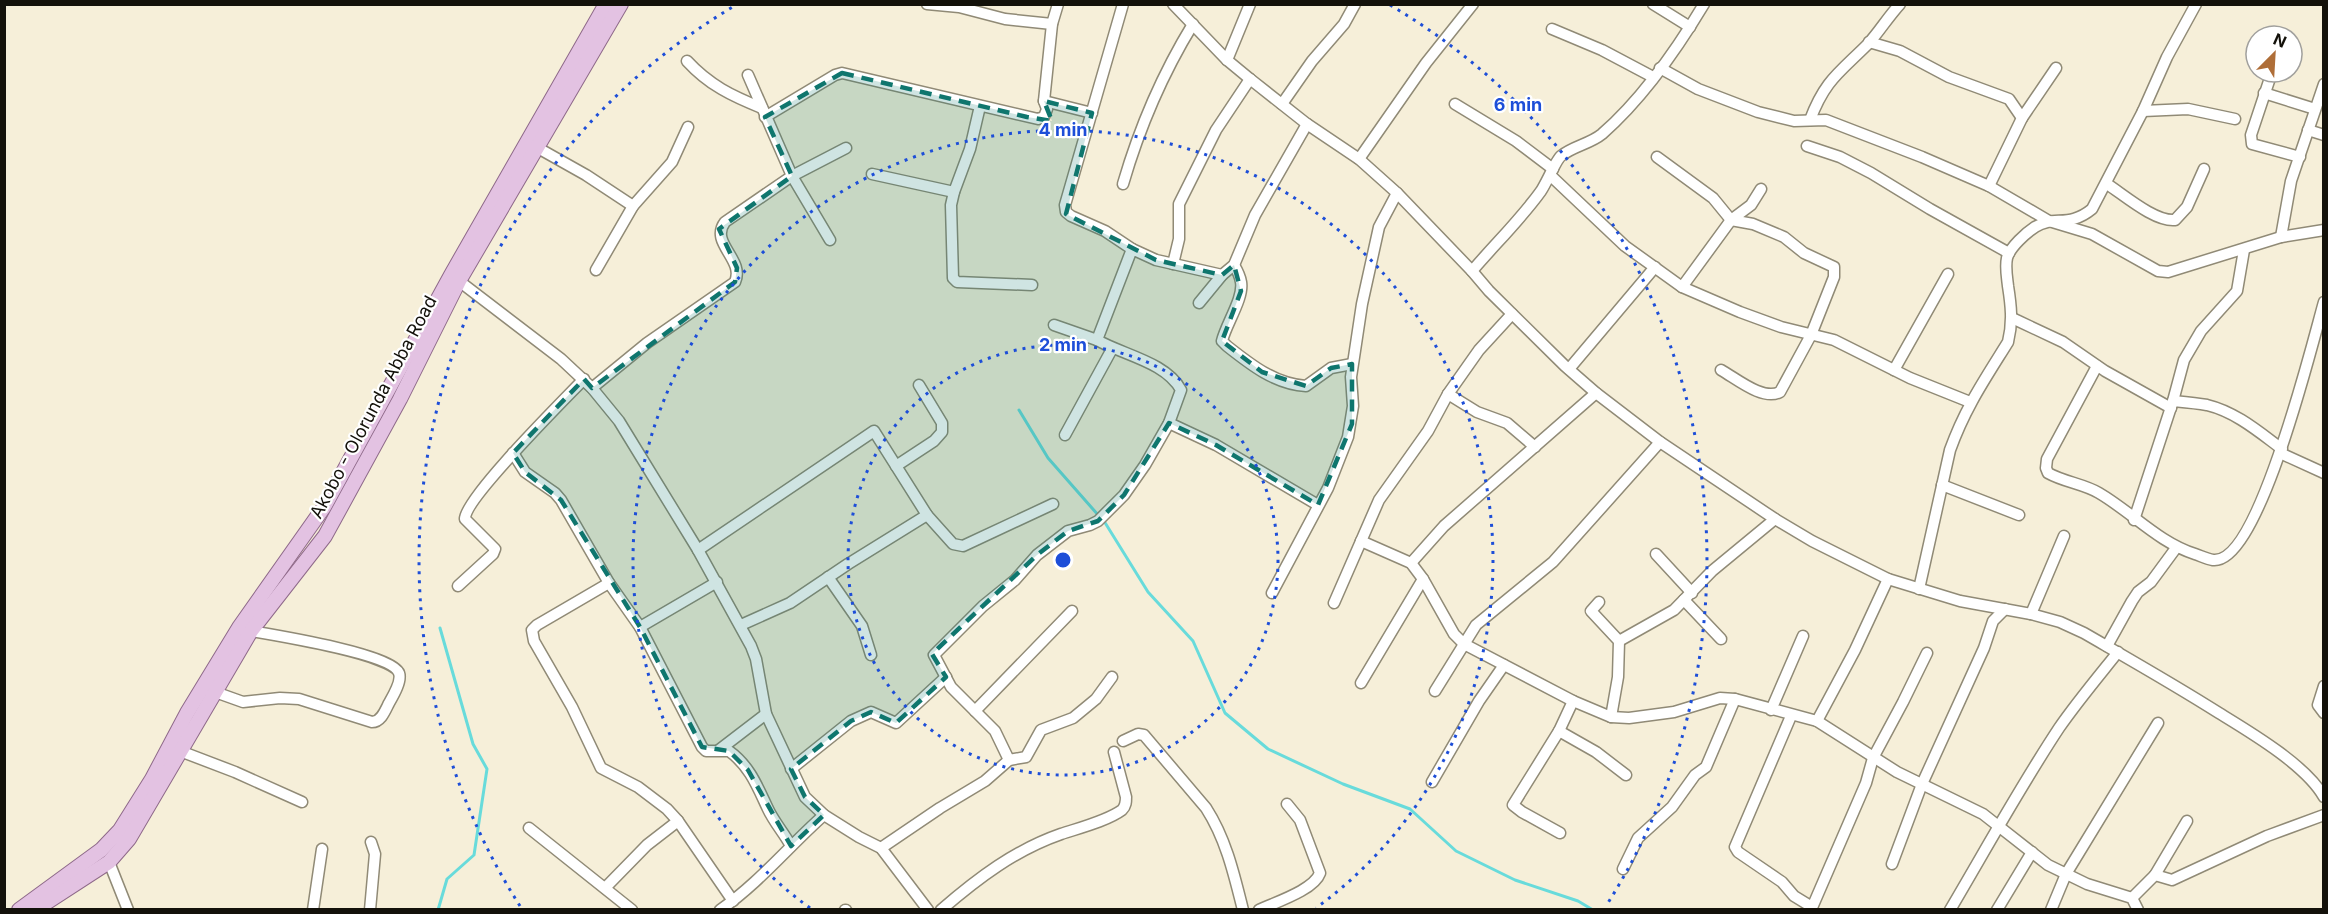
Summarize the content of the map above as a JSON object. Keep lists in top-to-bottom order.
{
  "streets": {
    "main road": ["Akobo - Olorunda Abba Road"]
  },
  "north": "top right",
  "rings": ["6 min", "4 min", "2 min"]
}
